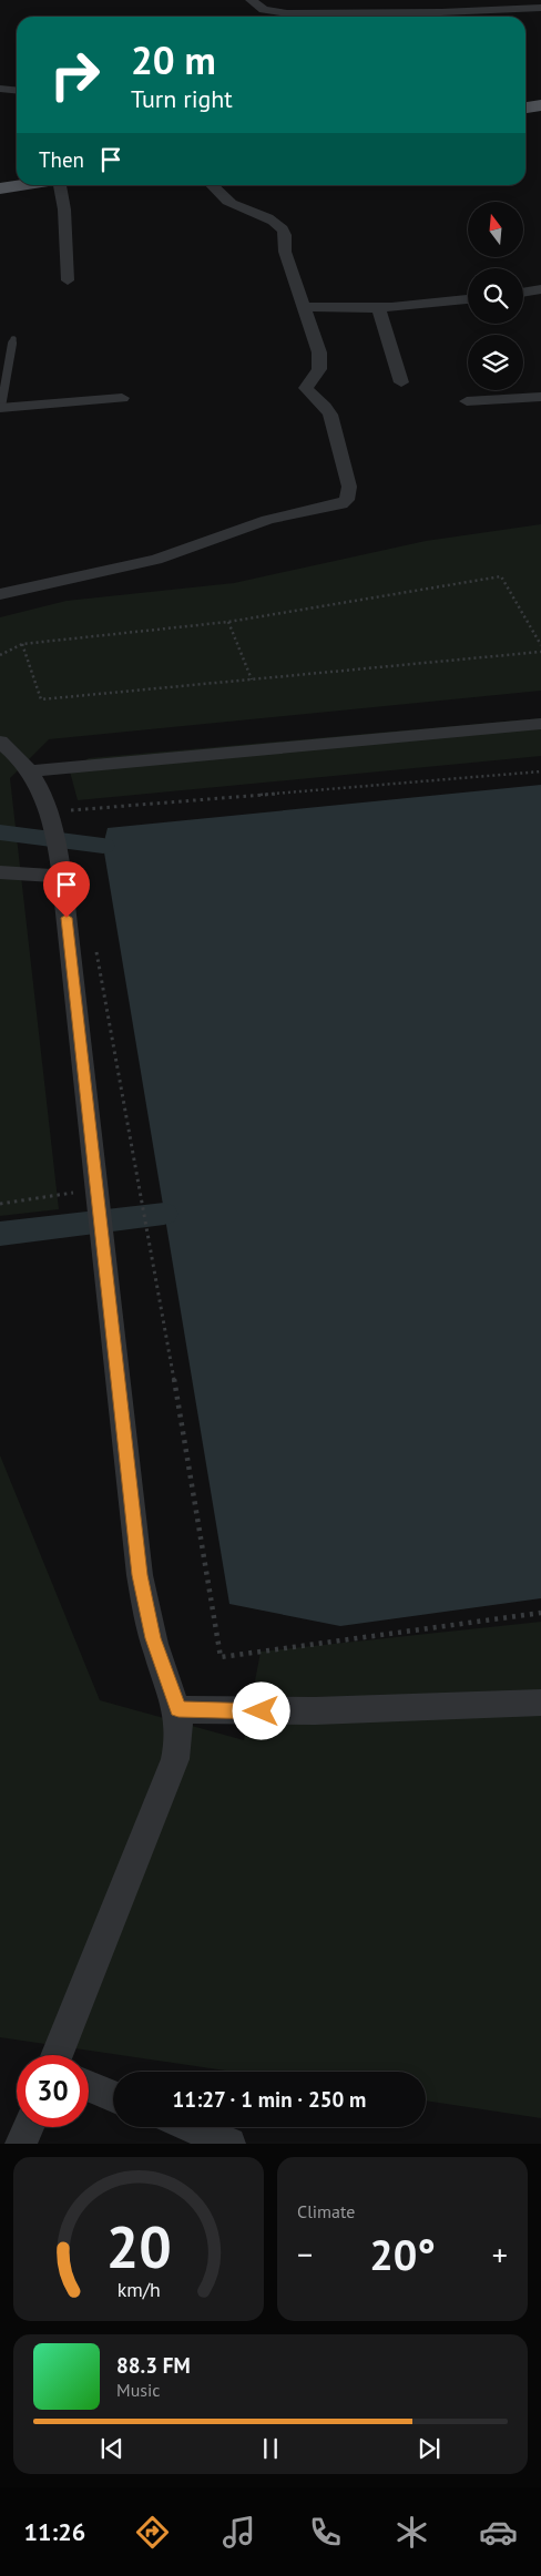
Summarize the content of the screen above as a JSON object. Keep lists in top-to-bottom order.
{
  "north": "top",
  "page": {
    "turn": ["20 m", "Turn right"],
    "then": "Then",
    "limit": "30",
    "trip": "11:27 · 1 min · 250 m",
    "tile": "Climate",
    "heat": ["−", "20°", "+"],
    "song": ["88.3 FM", "Music"],
    "tabs": "11:26",
    "gauge": ["20", "km/h"]
  }
}
